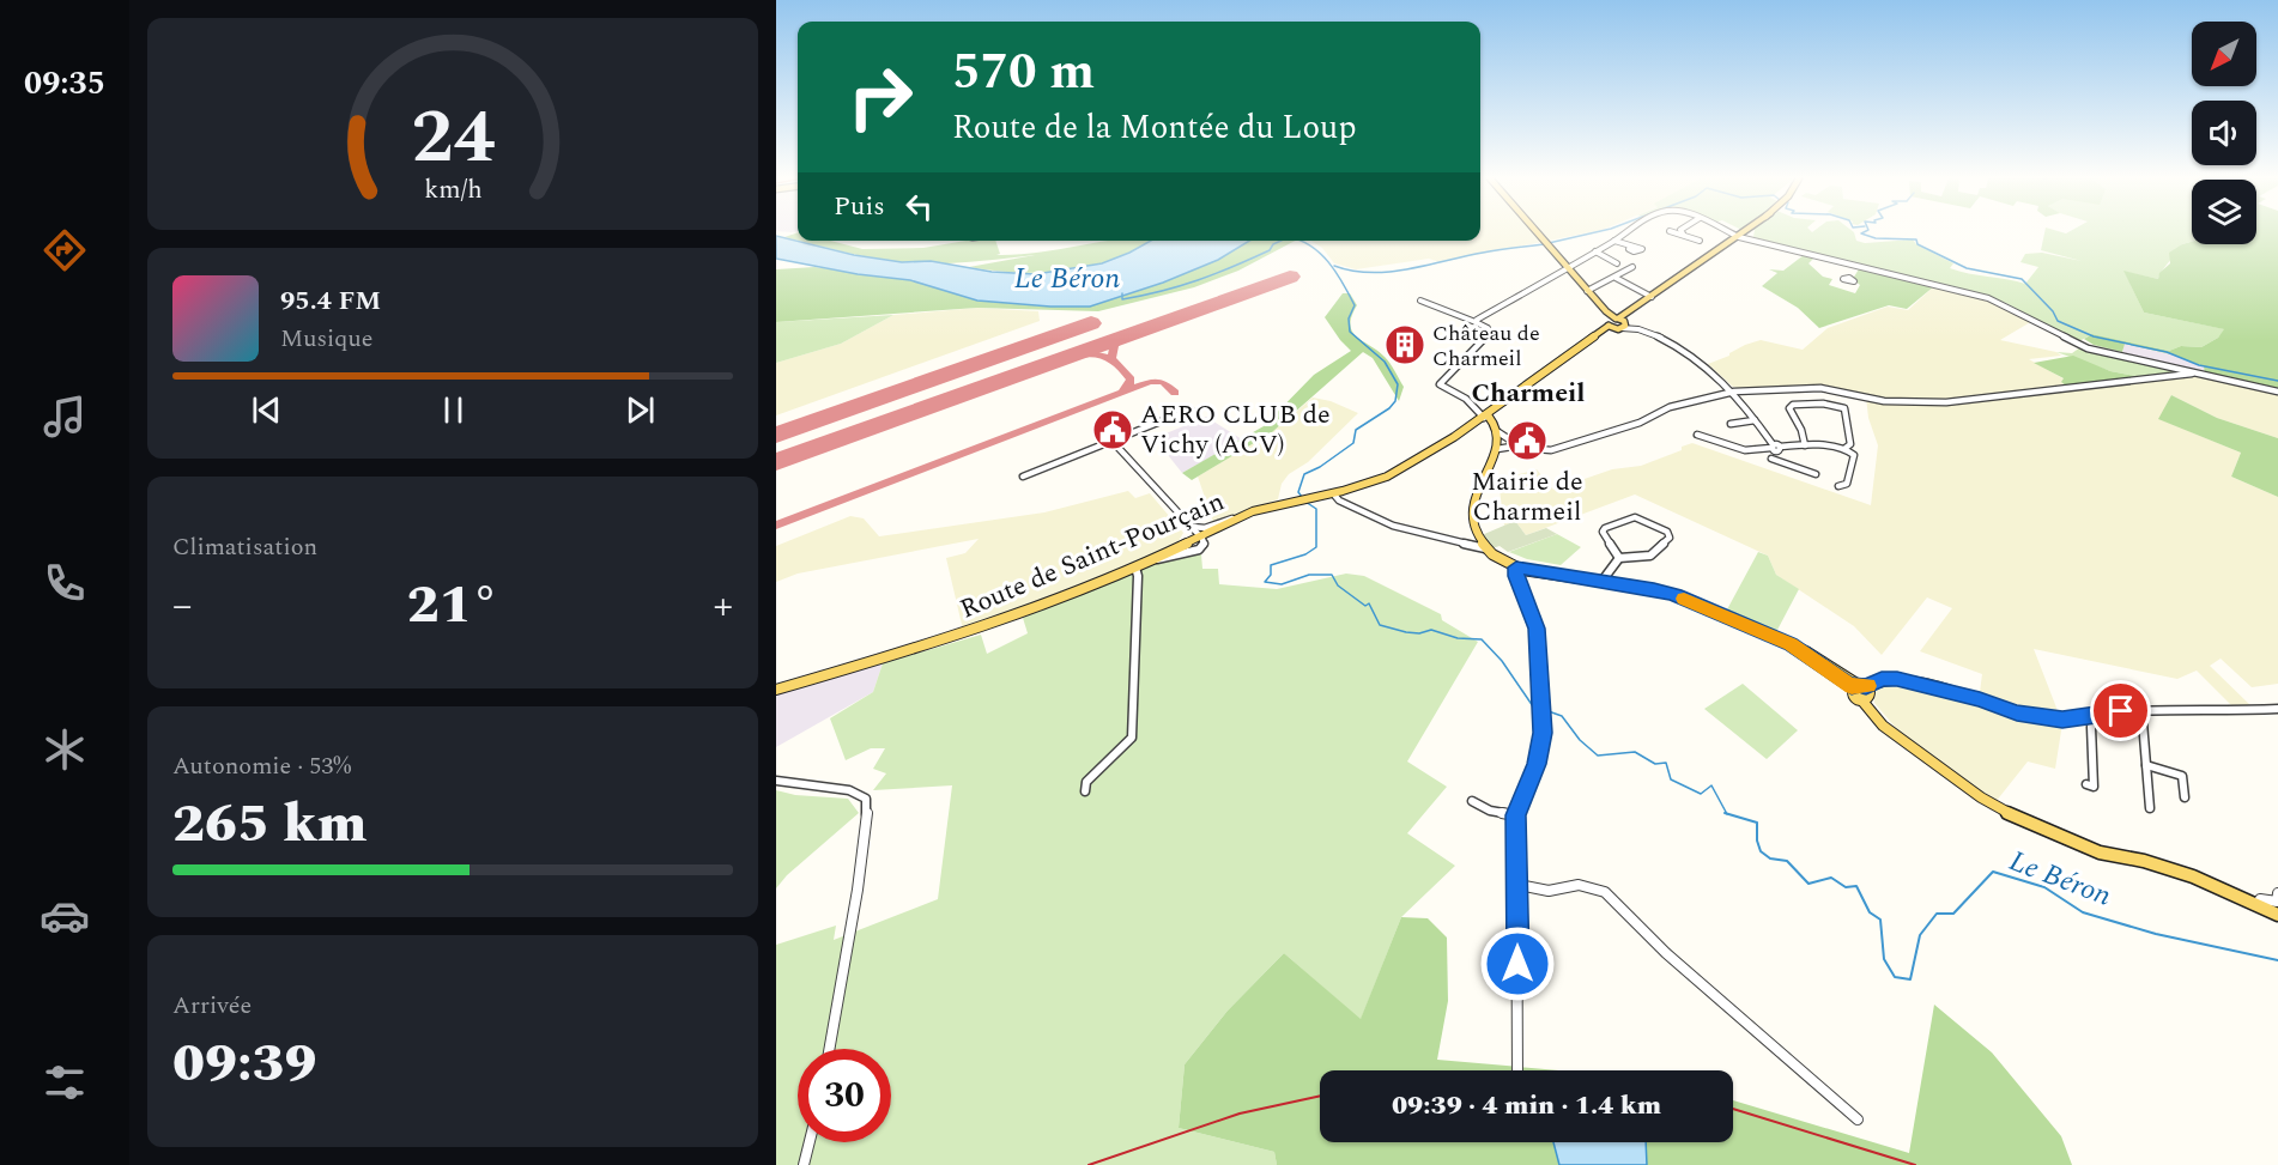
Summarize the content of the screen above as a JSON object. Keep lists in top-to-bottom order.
{
  "streets": {
    "main road": ["Route de Saint-Pourçain"]
  },
  "districts": ["Charmeil"],
  "water": ["Le Béron"],
  "places": {
    "building": ["Château de Charmeil"],
    "public building": ["AERO CLUB de Vichy (ACV)", "Mairie de Charmeil"]
  },
  "north": "bottom left",
  "page": {
    "tabs": "09:35",
    "turn": ["570 m", "Route de la Montée du Loup"],
    "then": "Puis",
    "song": ["95.4 FM", "Musique"],
    "tile": [
      "Climatisation",
      ["Autonomie · 53%", "265 km"],
      ["Arrivée", "09:39"]
    ],
    "heat": ["−", "21°", "+"],
    "limit": "30",
    "trip": "09:39 · 4 min · 1.4 km",
    "gauge": ["24", "km/h"]
  }
}
